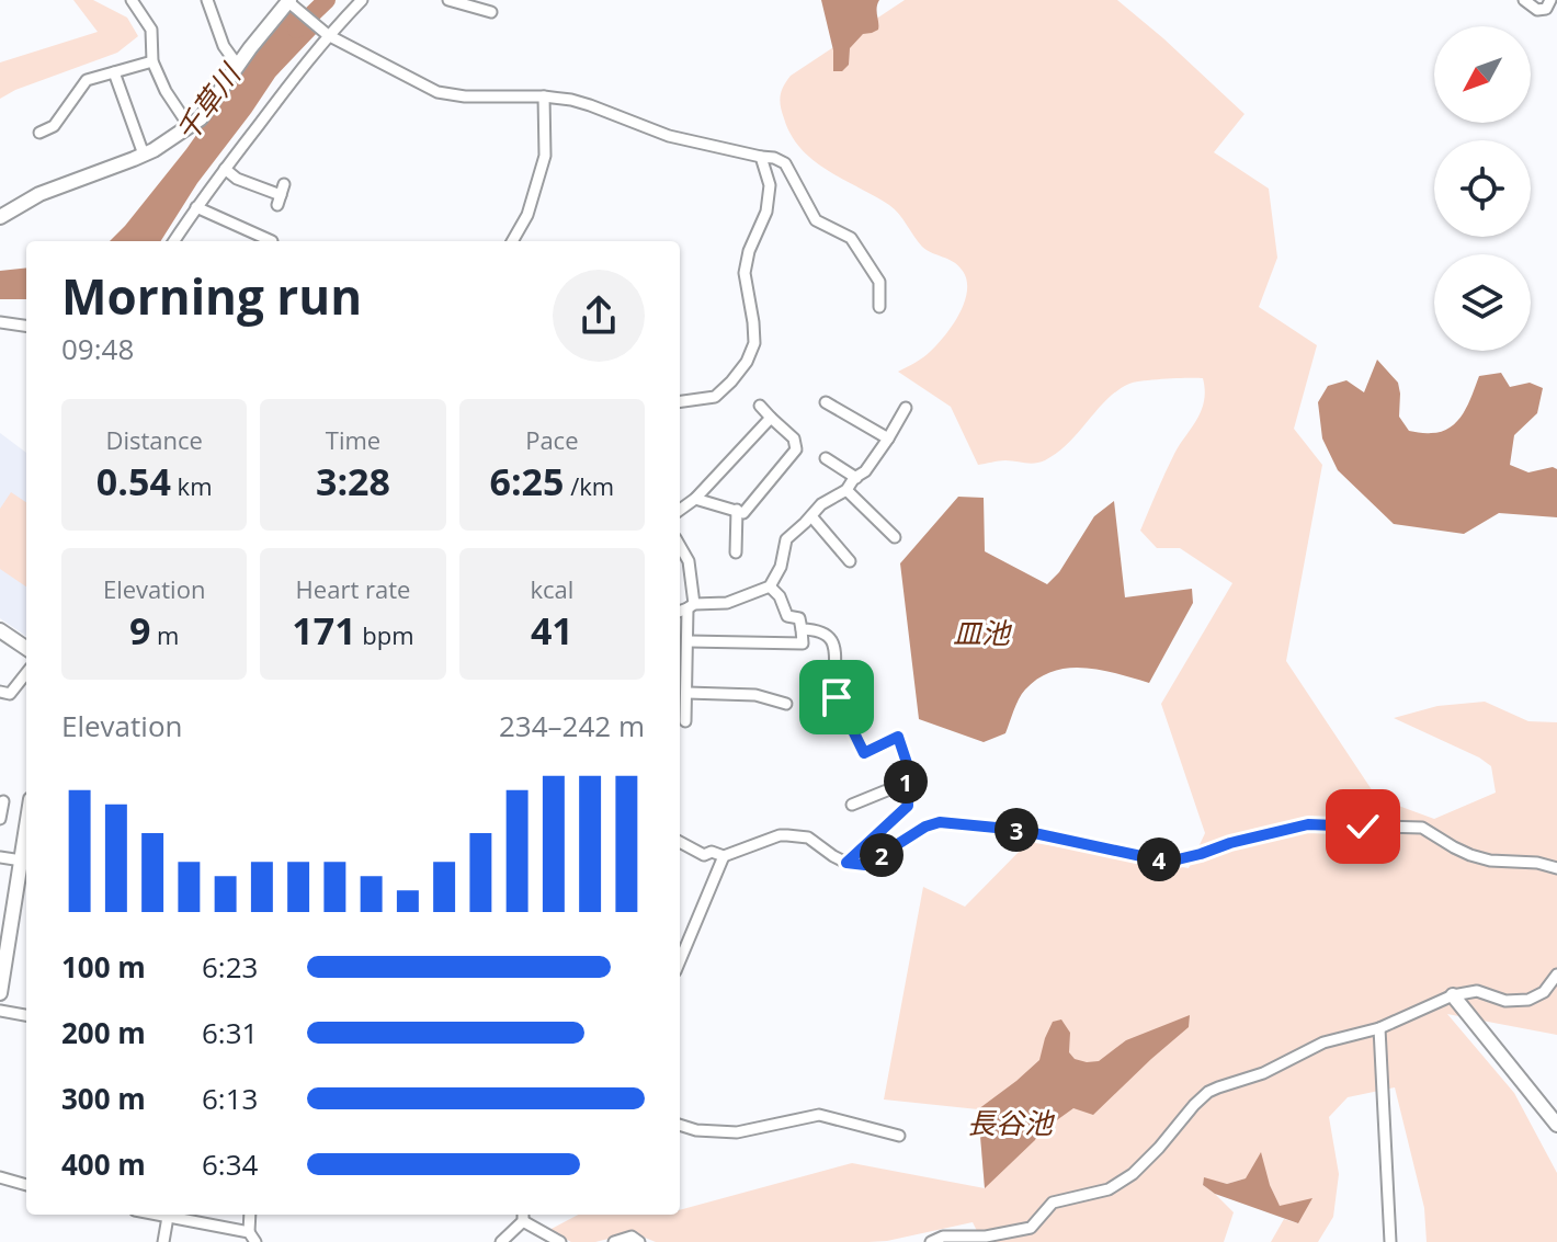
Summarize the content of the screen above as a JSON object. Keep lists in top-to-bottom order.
{
  "water": ["千草川", "皿池", "長谷池"],
  "north": "bottom left",
  "page": {
    "heading": ["Morning run", "09:48"],
    "stats": [
      ["Distance", "0.54 km"],
      ["Time", "3:28"],
      ["Pace", "6:25 /km"],
      ["Elevation", "9 m"],
      ["Heart rate", "171 bpm"],
      ["kcal", "41"]
    ],
    "chart": ["Elevation", "234–242 m"],
    "pins": [
      "1",
      "3",
      "2",
      "4"
    ],
    "list": [
      {
        "name": "100 m",
        "note": "6:23"
      },
      {
        "name": "200 m",
        "note": "6:31"
      },
      {
        "name": "300 m",
        "note": "6:13"
      },
      {
        "name": "400 m",
        "note": "6:34"
      }
    ]
  }
}
